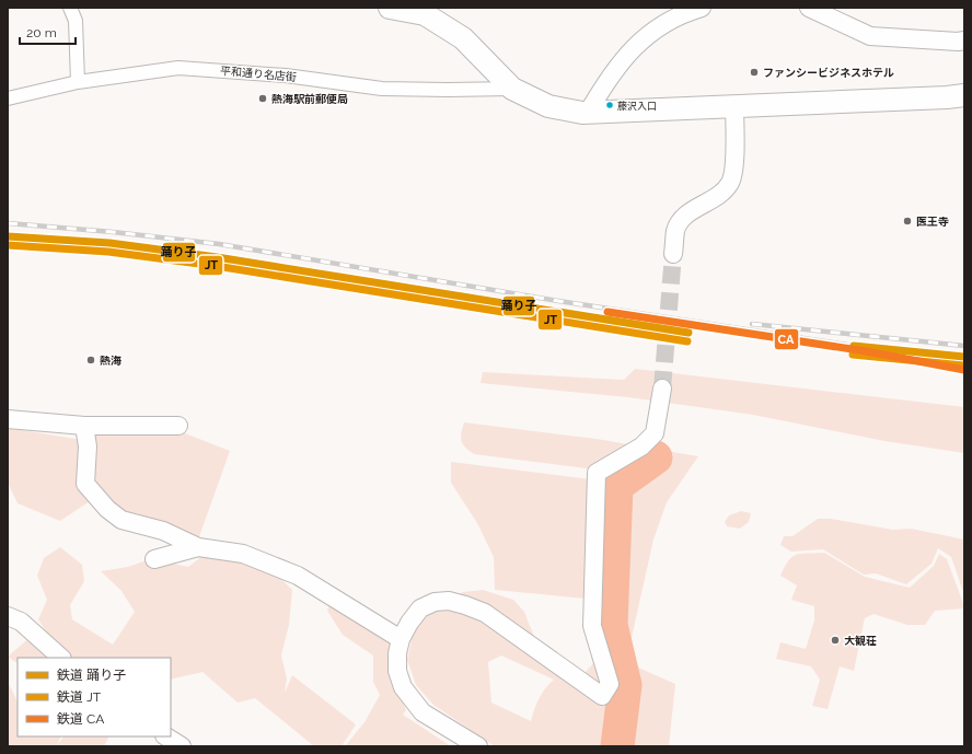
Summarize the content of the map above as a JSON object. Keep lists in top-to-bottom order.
{
  "streets": {
    "street": ["平和通り名店街"]
  },
  "places": [
    "ファンシービジネスホテル",
    "熱海駅前郵便局",
    "藤沢入口",
    "医王寺",
    "熱海",
    "大観荘"
  ],
  "lines": ["rail line 踊り子", "rail line JT", "rail line CA"],
  "legend": ["鉄道 踊り子", "鉄道 JT", "鉄道 CA"],
  "scale_bar": "20 m"
}
